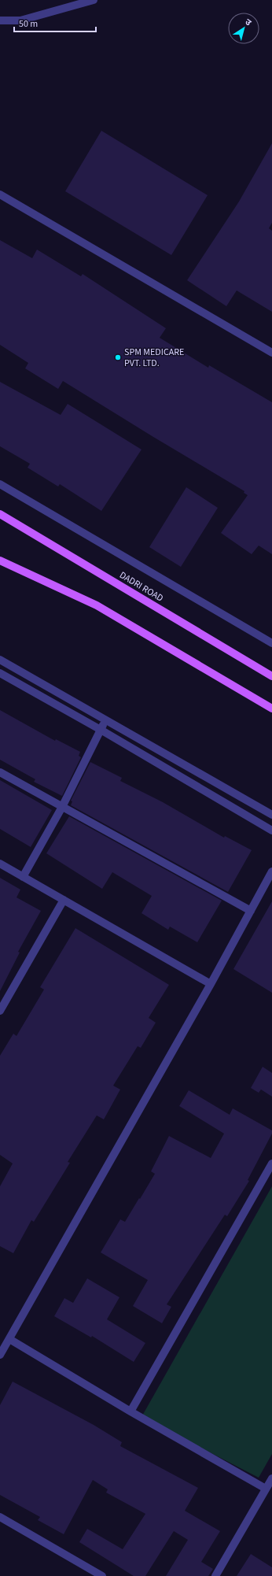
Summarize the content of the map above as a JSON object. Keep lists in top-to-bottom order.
{
  "streets": {
    "main road": ["DADRI ROAD"]
  },
  "places": ["SPM MEDICARE PVT. LTD."],
  "scale_bar": "50 m",
  "north": "top right"
}
